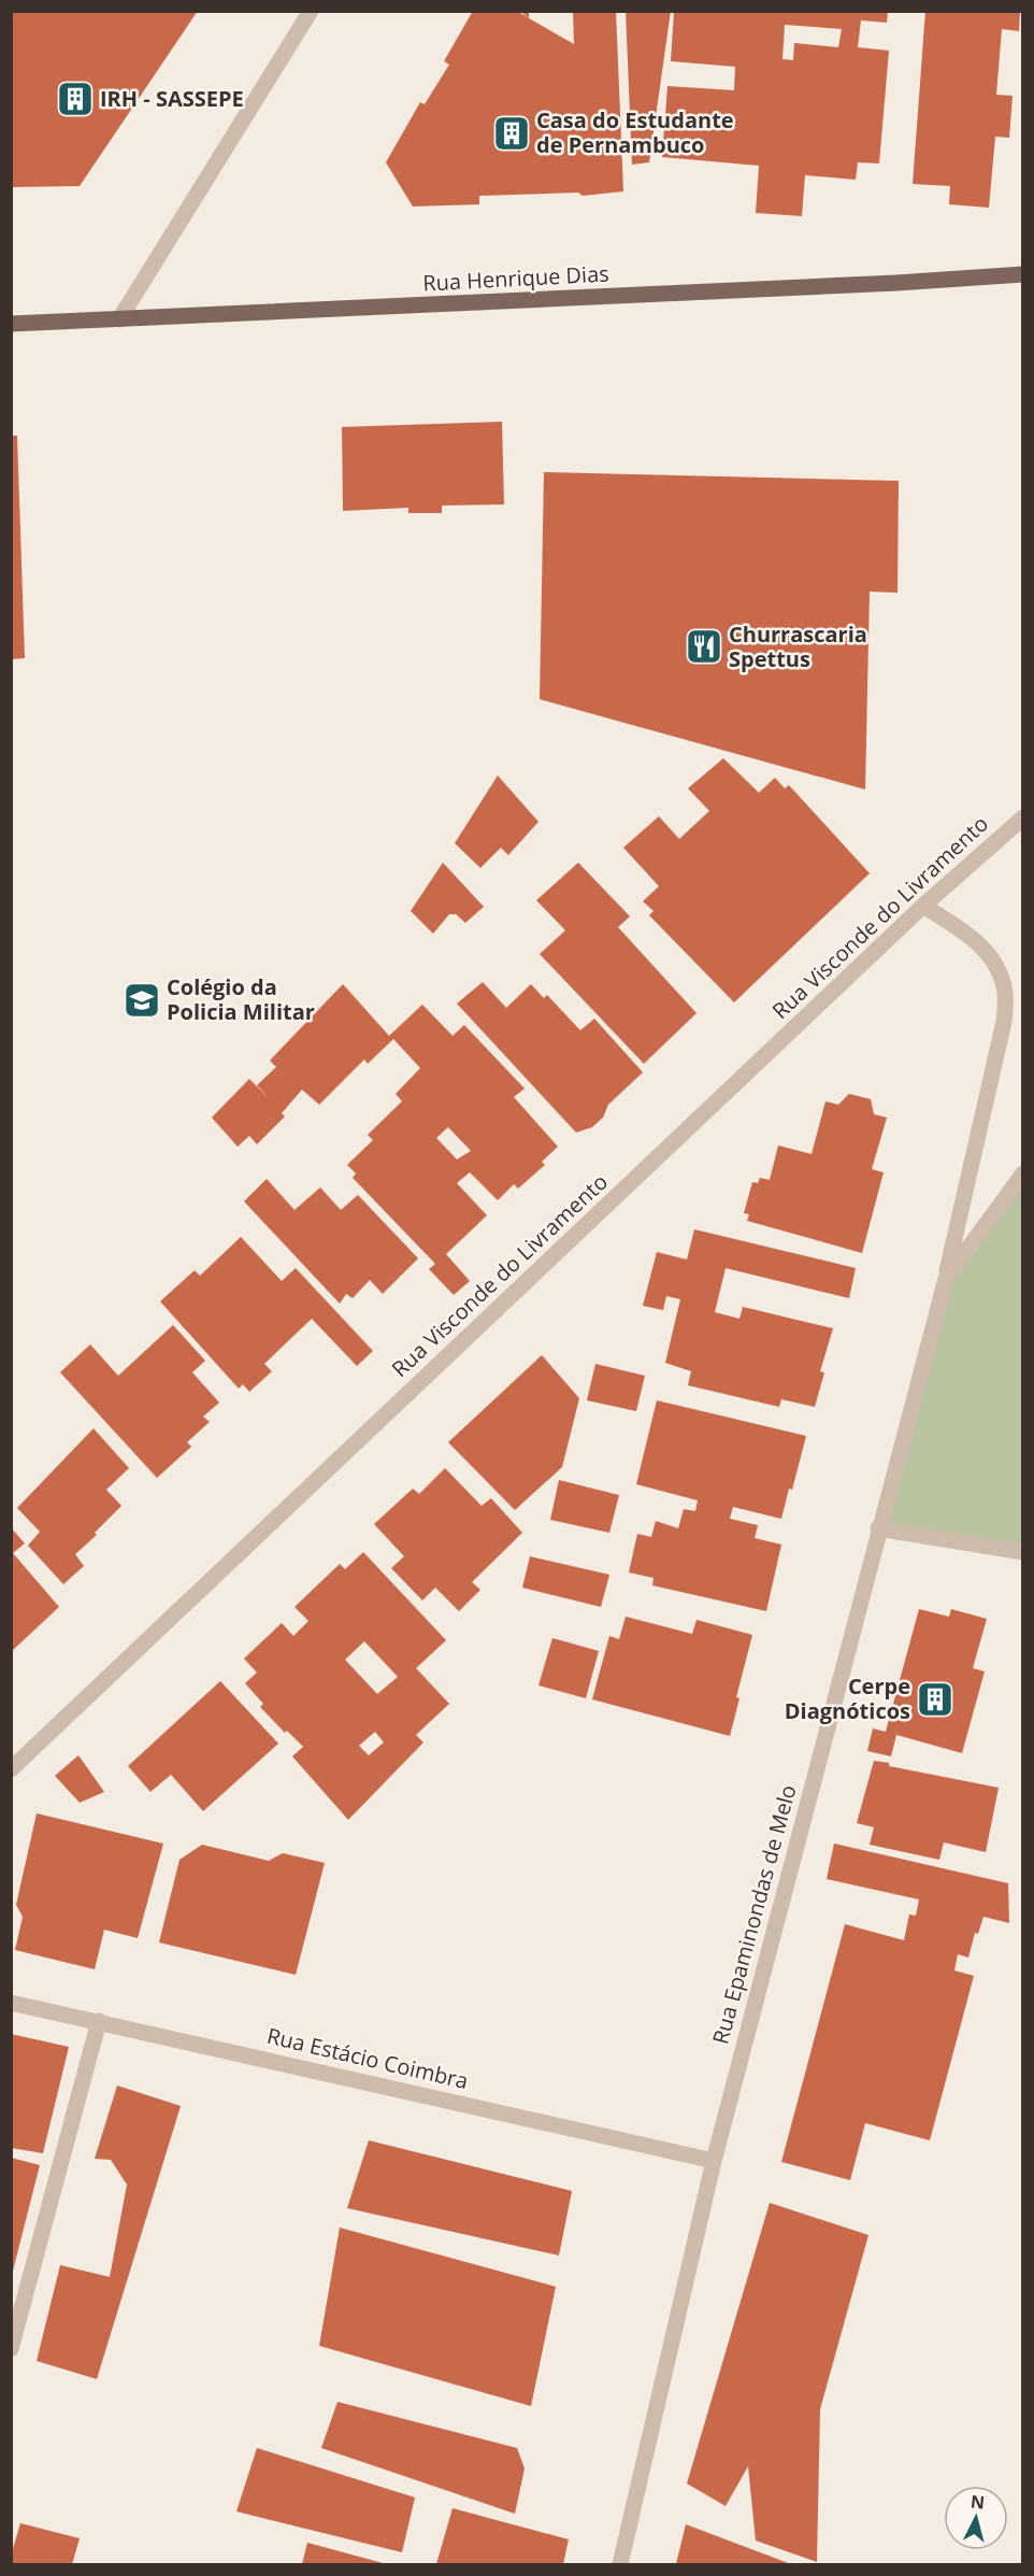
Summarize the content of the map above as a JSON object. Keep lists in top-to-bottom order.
{
  "streets": {
    "main road": ["Rua Henrique Dias"],
    "street": ["Rua Visconde do Livramento", "Rua Epaminondas de Melo", "Rua Estácio Coimbra"]
  },
  "crossings": [
    ["Rua Visconde do Livramento", "Rua Epaminondas de Melo"],
    ["Rua Epaminondas de Melo", "Rua Estácio Coimbra"]
  ],
  "places": {
    "building": ["IRH - SASSEPE", "Casa do Estudante de Pernambuco", "Cerpe Diagnóticos"],
    "restaurant": ["Churrascaria Spettus"],
    "school or university": ["Colégio da Policia Militar"]
  },
  "north": "top"
}
